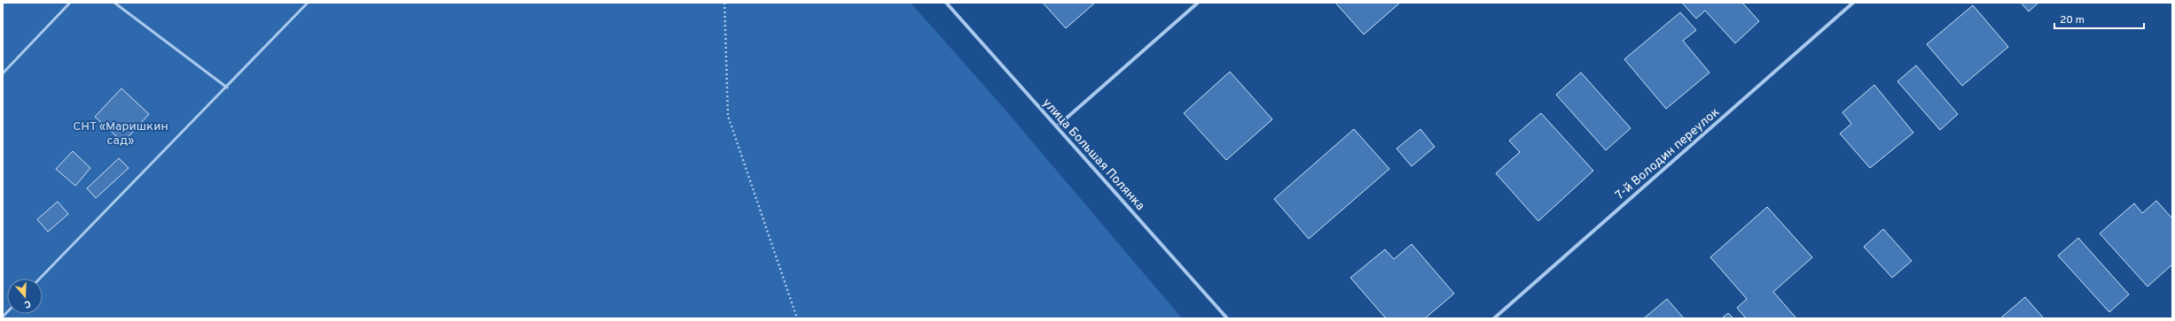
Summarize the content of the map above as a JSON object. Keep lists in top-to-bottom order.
{
  "streets": {
    "street": ["7-й Володин переулок", "улица Большая Полянка"]
  },
  "parks": ["СНТ «Маришкин сад»"],
  "scale_bar": "20 m",
  "north": "bottom"
}
